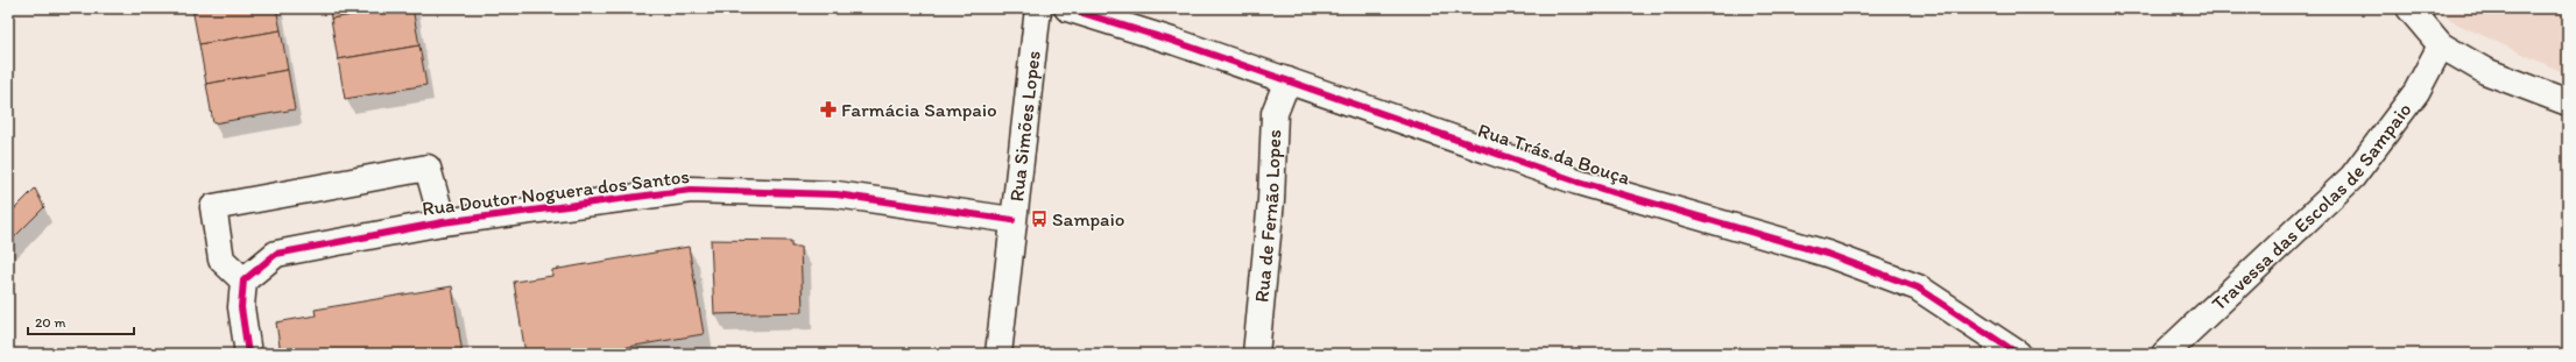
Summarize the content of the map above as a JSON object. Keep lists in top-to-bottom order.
{
  "streets": {
    "street": [
      "Rua Simões Lopes",
      "Rua Trás da Bouça",
      "Rua Doutor Noguera dos Santos",
      "Travessa das Escolas de Sampaio",
      "Rua de Fernão Lopes"
    ]
  },
  "crossings": [
    ["Rua Simões Lopes", "Rua Doutor Noguera dos Santos"],
    ["Rua Trás da Bouça", "Rua de Fernão Lopes"]
  ],
  "places": {
    "pharmacy": ["Farmácia Sampaio"],
    "bus stop": ["Sampaio"]
  },
  "scale_bar": "20 m"
}
